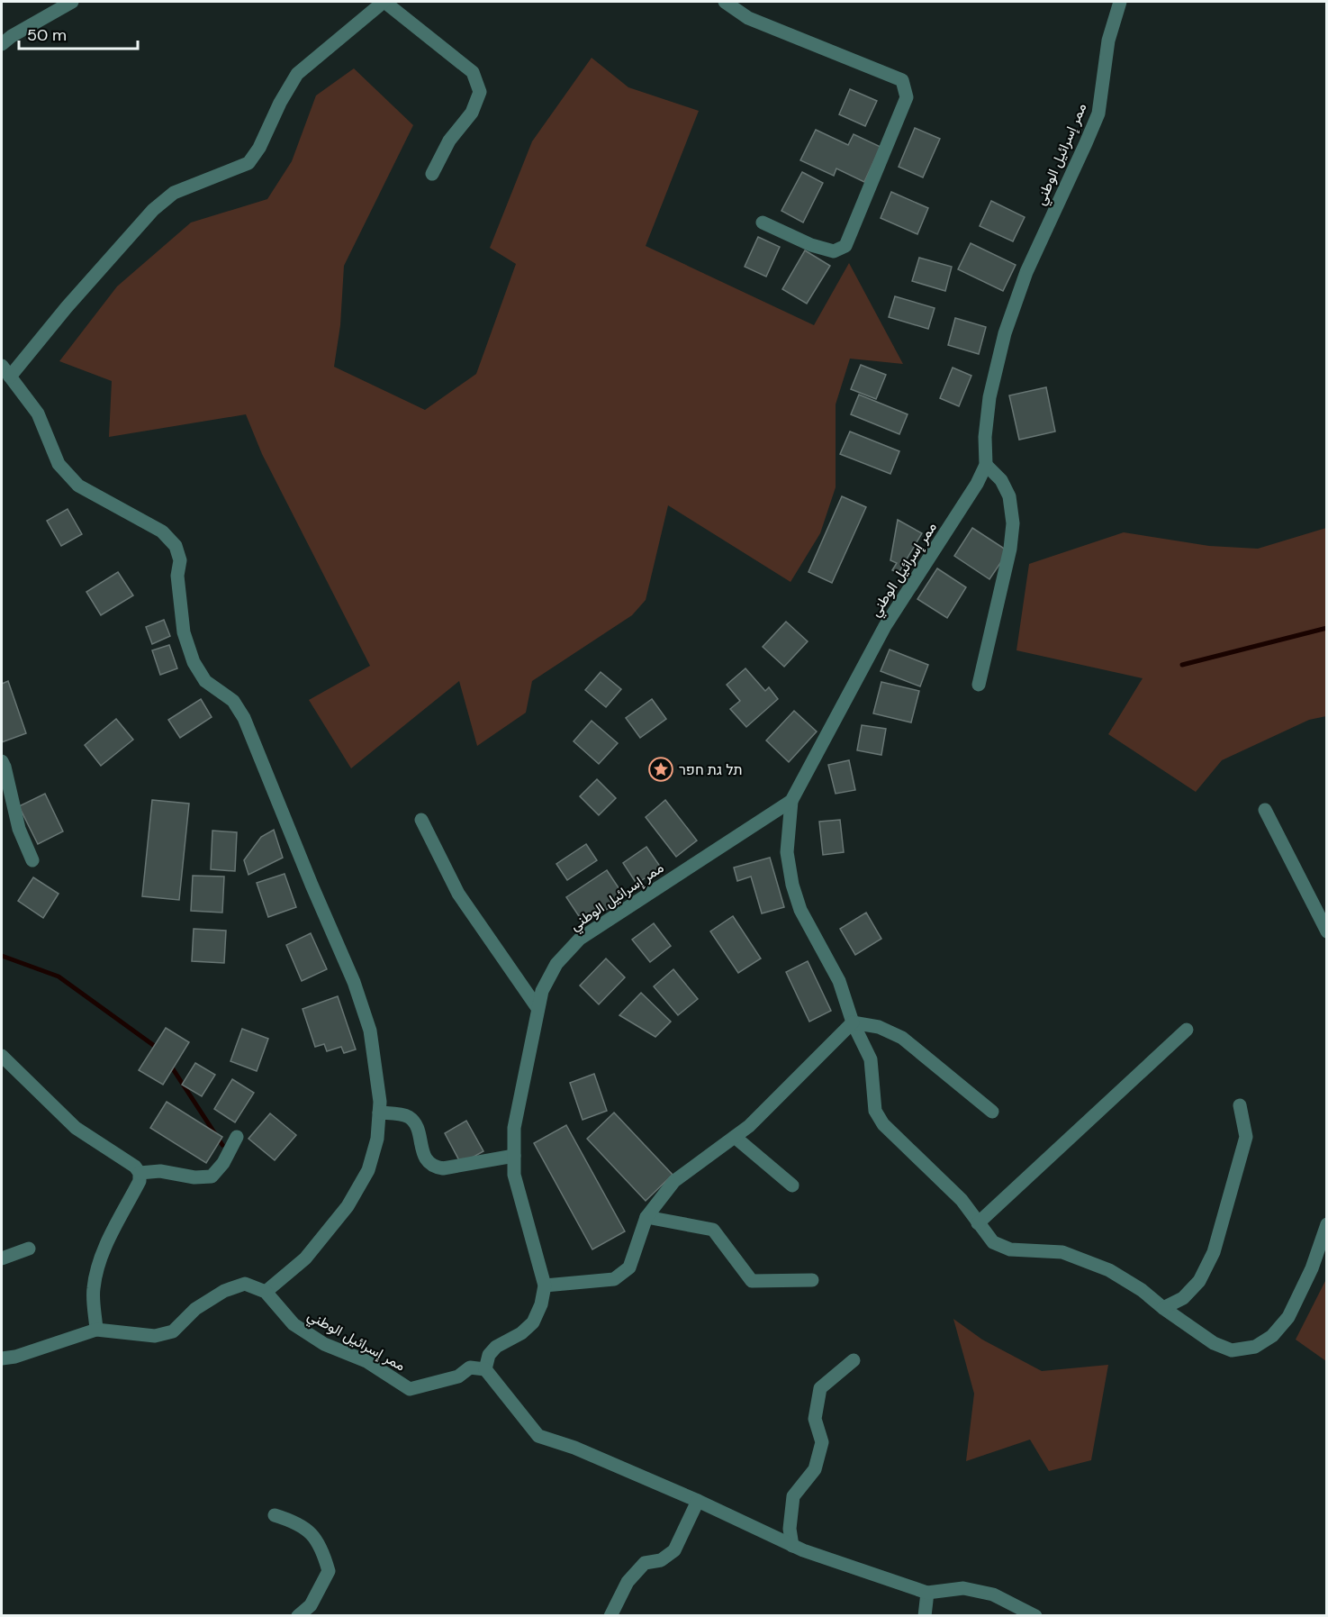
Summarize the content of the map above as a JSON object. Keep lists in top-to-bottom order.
{
  "streets": {
    "street": ["ممر إسرائيل الوطني"]
  },
  "places": {
    "place": ["תל גת חפר"]
  },
  "scale_bar": "50 m"
}
